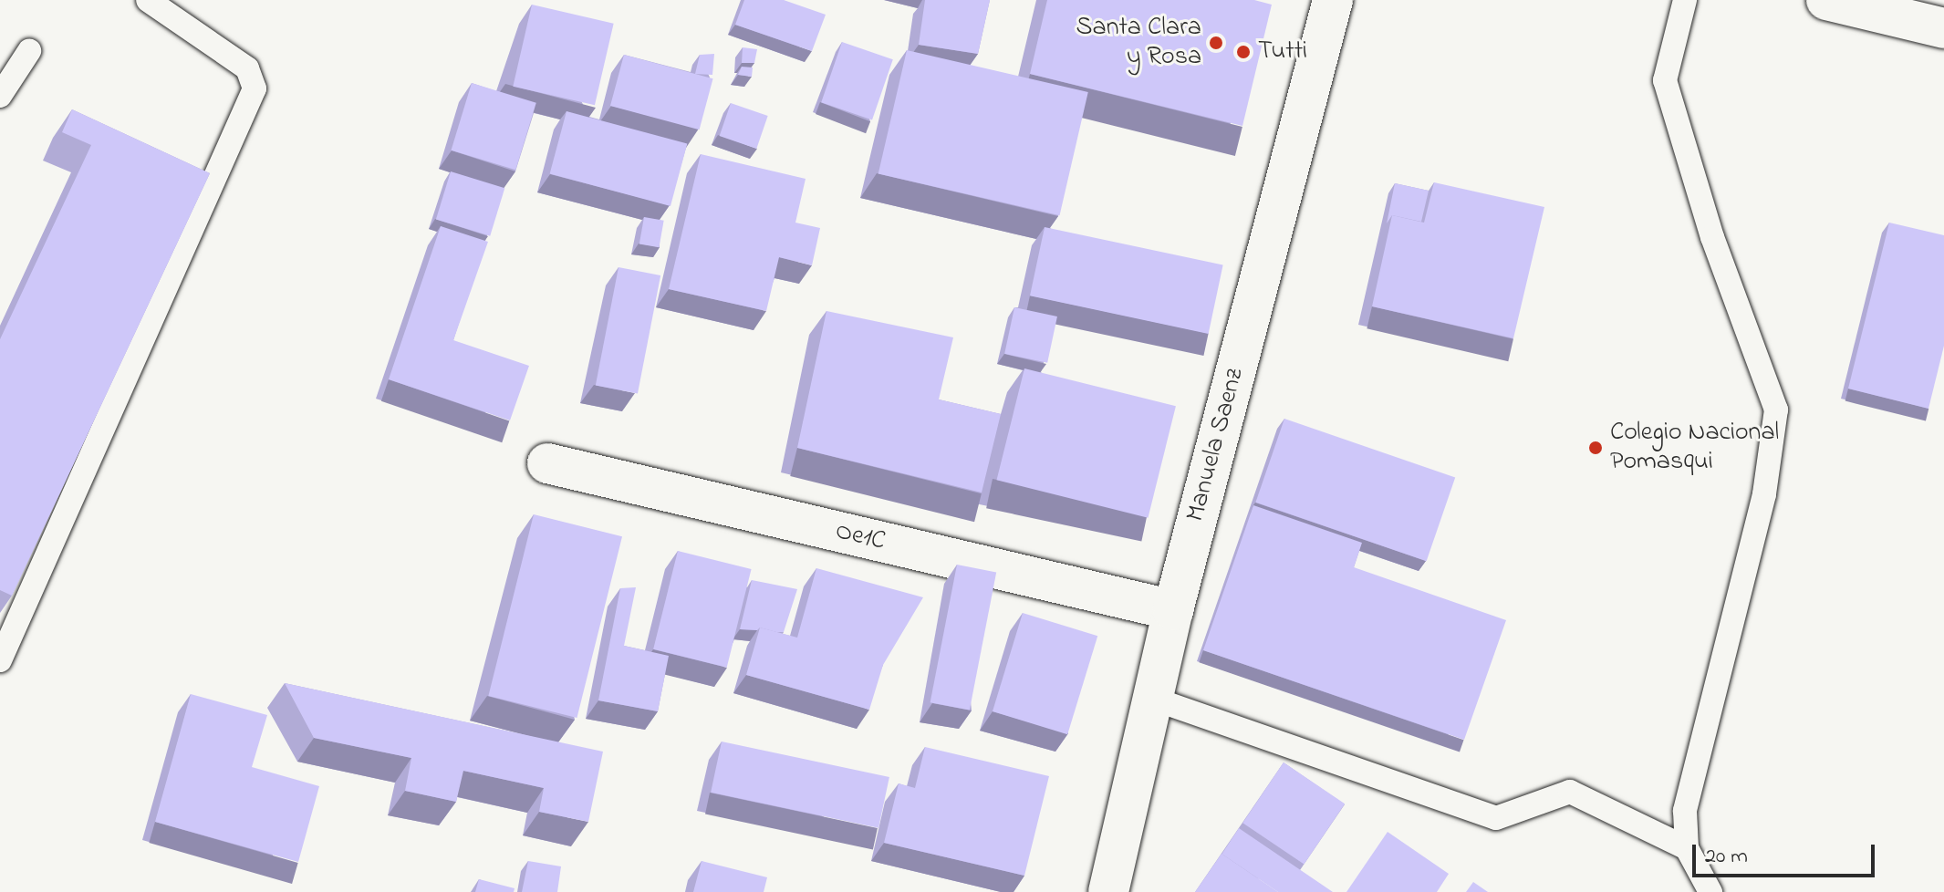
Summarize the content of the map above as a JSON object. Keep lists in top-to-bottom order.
{
  "streets": {
    "street": ["Manuela Saenz", "Oe1C"]
  },
  "crossings": [
    ["Manuela Saenz", "Oe1C"]
  ],
  "places": ["Santa Clara y Rosa", "Tutti", "Colegio Nacional Pomasqui"],
  "scale_bar": "20 m"
}
